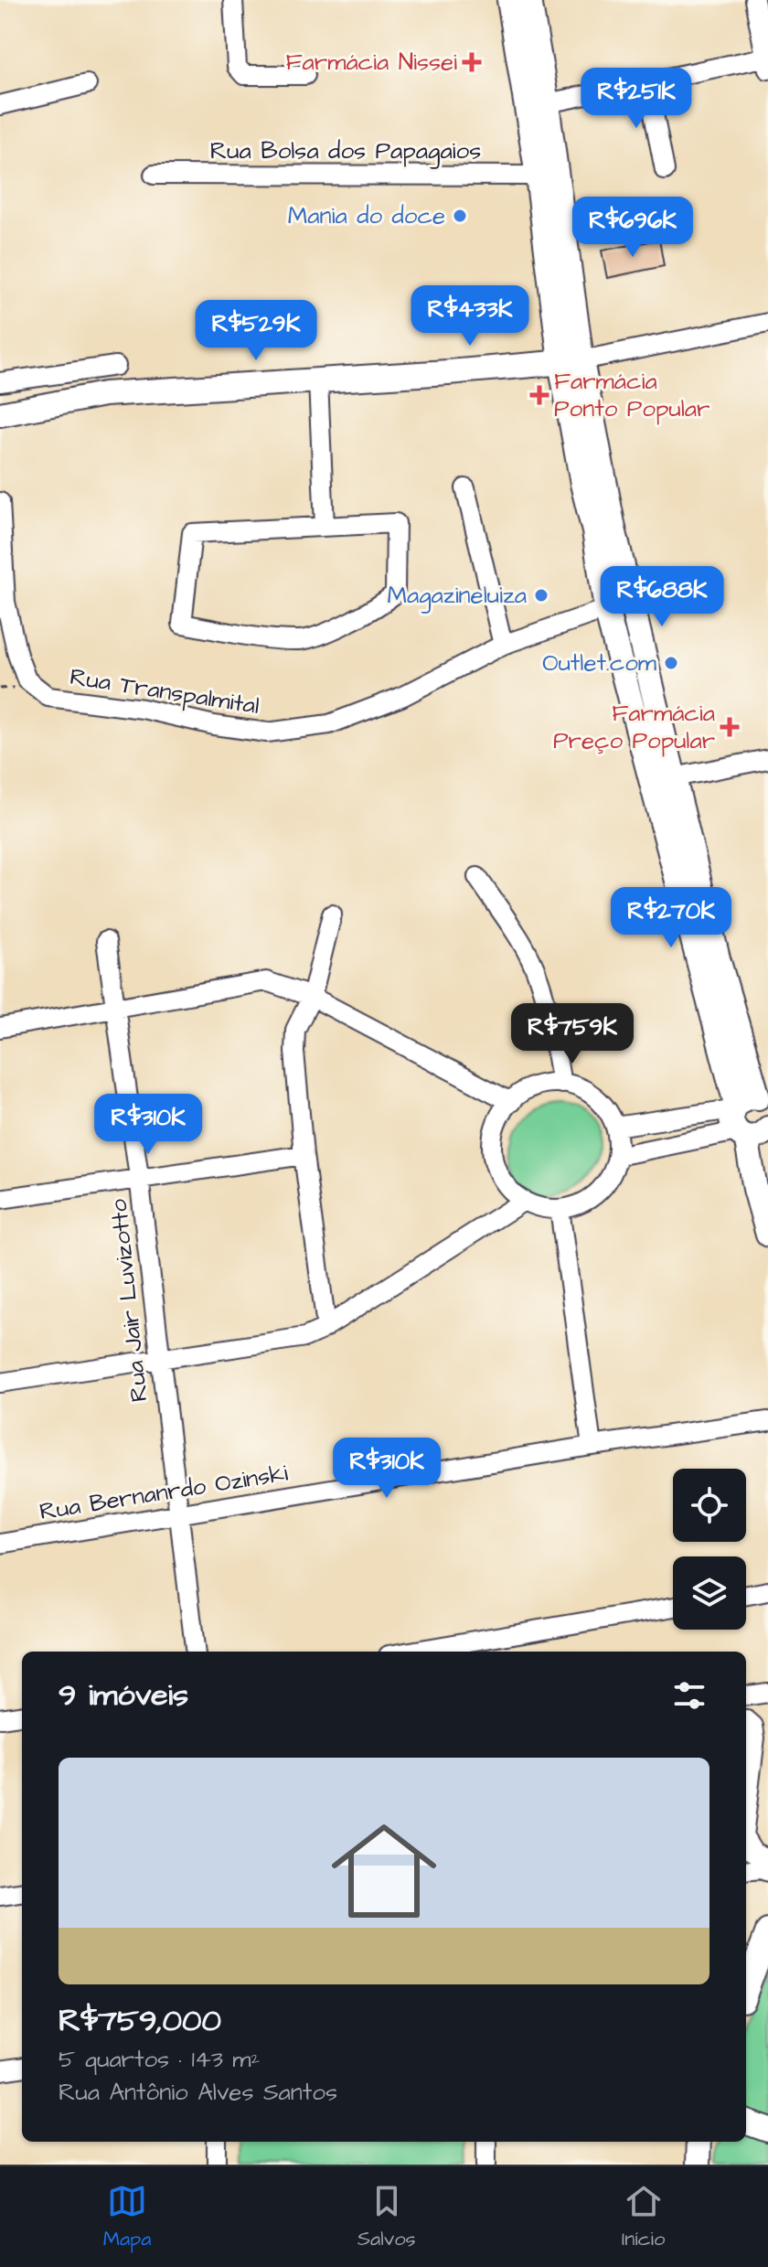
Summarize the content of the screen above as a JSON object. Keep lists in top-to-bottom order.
{
  "streets": {
    "street": [
      "Rua Bolsa dos Papagaios",
      "Rua Transpalmital",
      "Rua Jair Luvizotto",
      "Rua Bernanrdo Ozinski"
    ]
  },
  "crossings": [
    ["Rua Jair Luvizotto", "Rua Bernanrdo Ozinski"]
  ],
  "places": {
    "health": ["Farmácia Nissei", "Farmácia Ponto Popular", "Farmácia Preço Popular"],
    "other": ["Mania do doce", "Magazineluiza", "Outlet.com"]
  },
  "page": {
    "price": [
      "R$251K",
      "R$696K",
      "R$433K",
      "R$529K",
      "R$688K",
      "R$270K",
      "R$759K",
      "R$310K",
      "R$310K"
    ],
    "heading": "9 imóveis",
    "list": [
      {
        "name": "R$759,000",
        "note": "5 quartos · 143 m² · Rua Antônio Alves Santos"
      }
    ],
    "tabs": ["Mapa", "Salvos", "Início"]
  }
}
